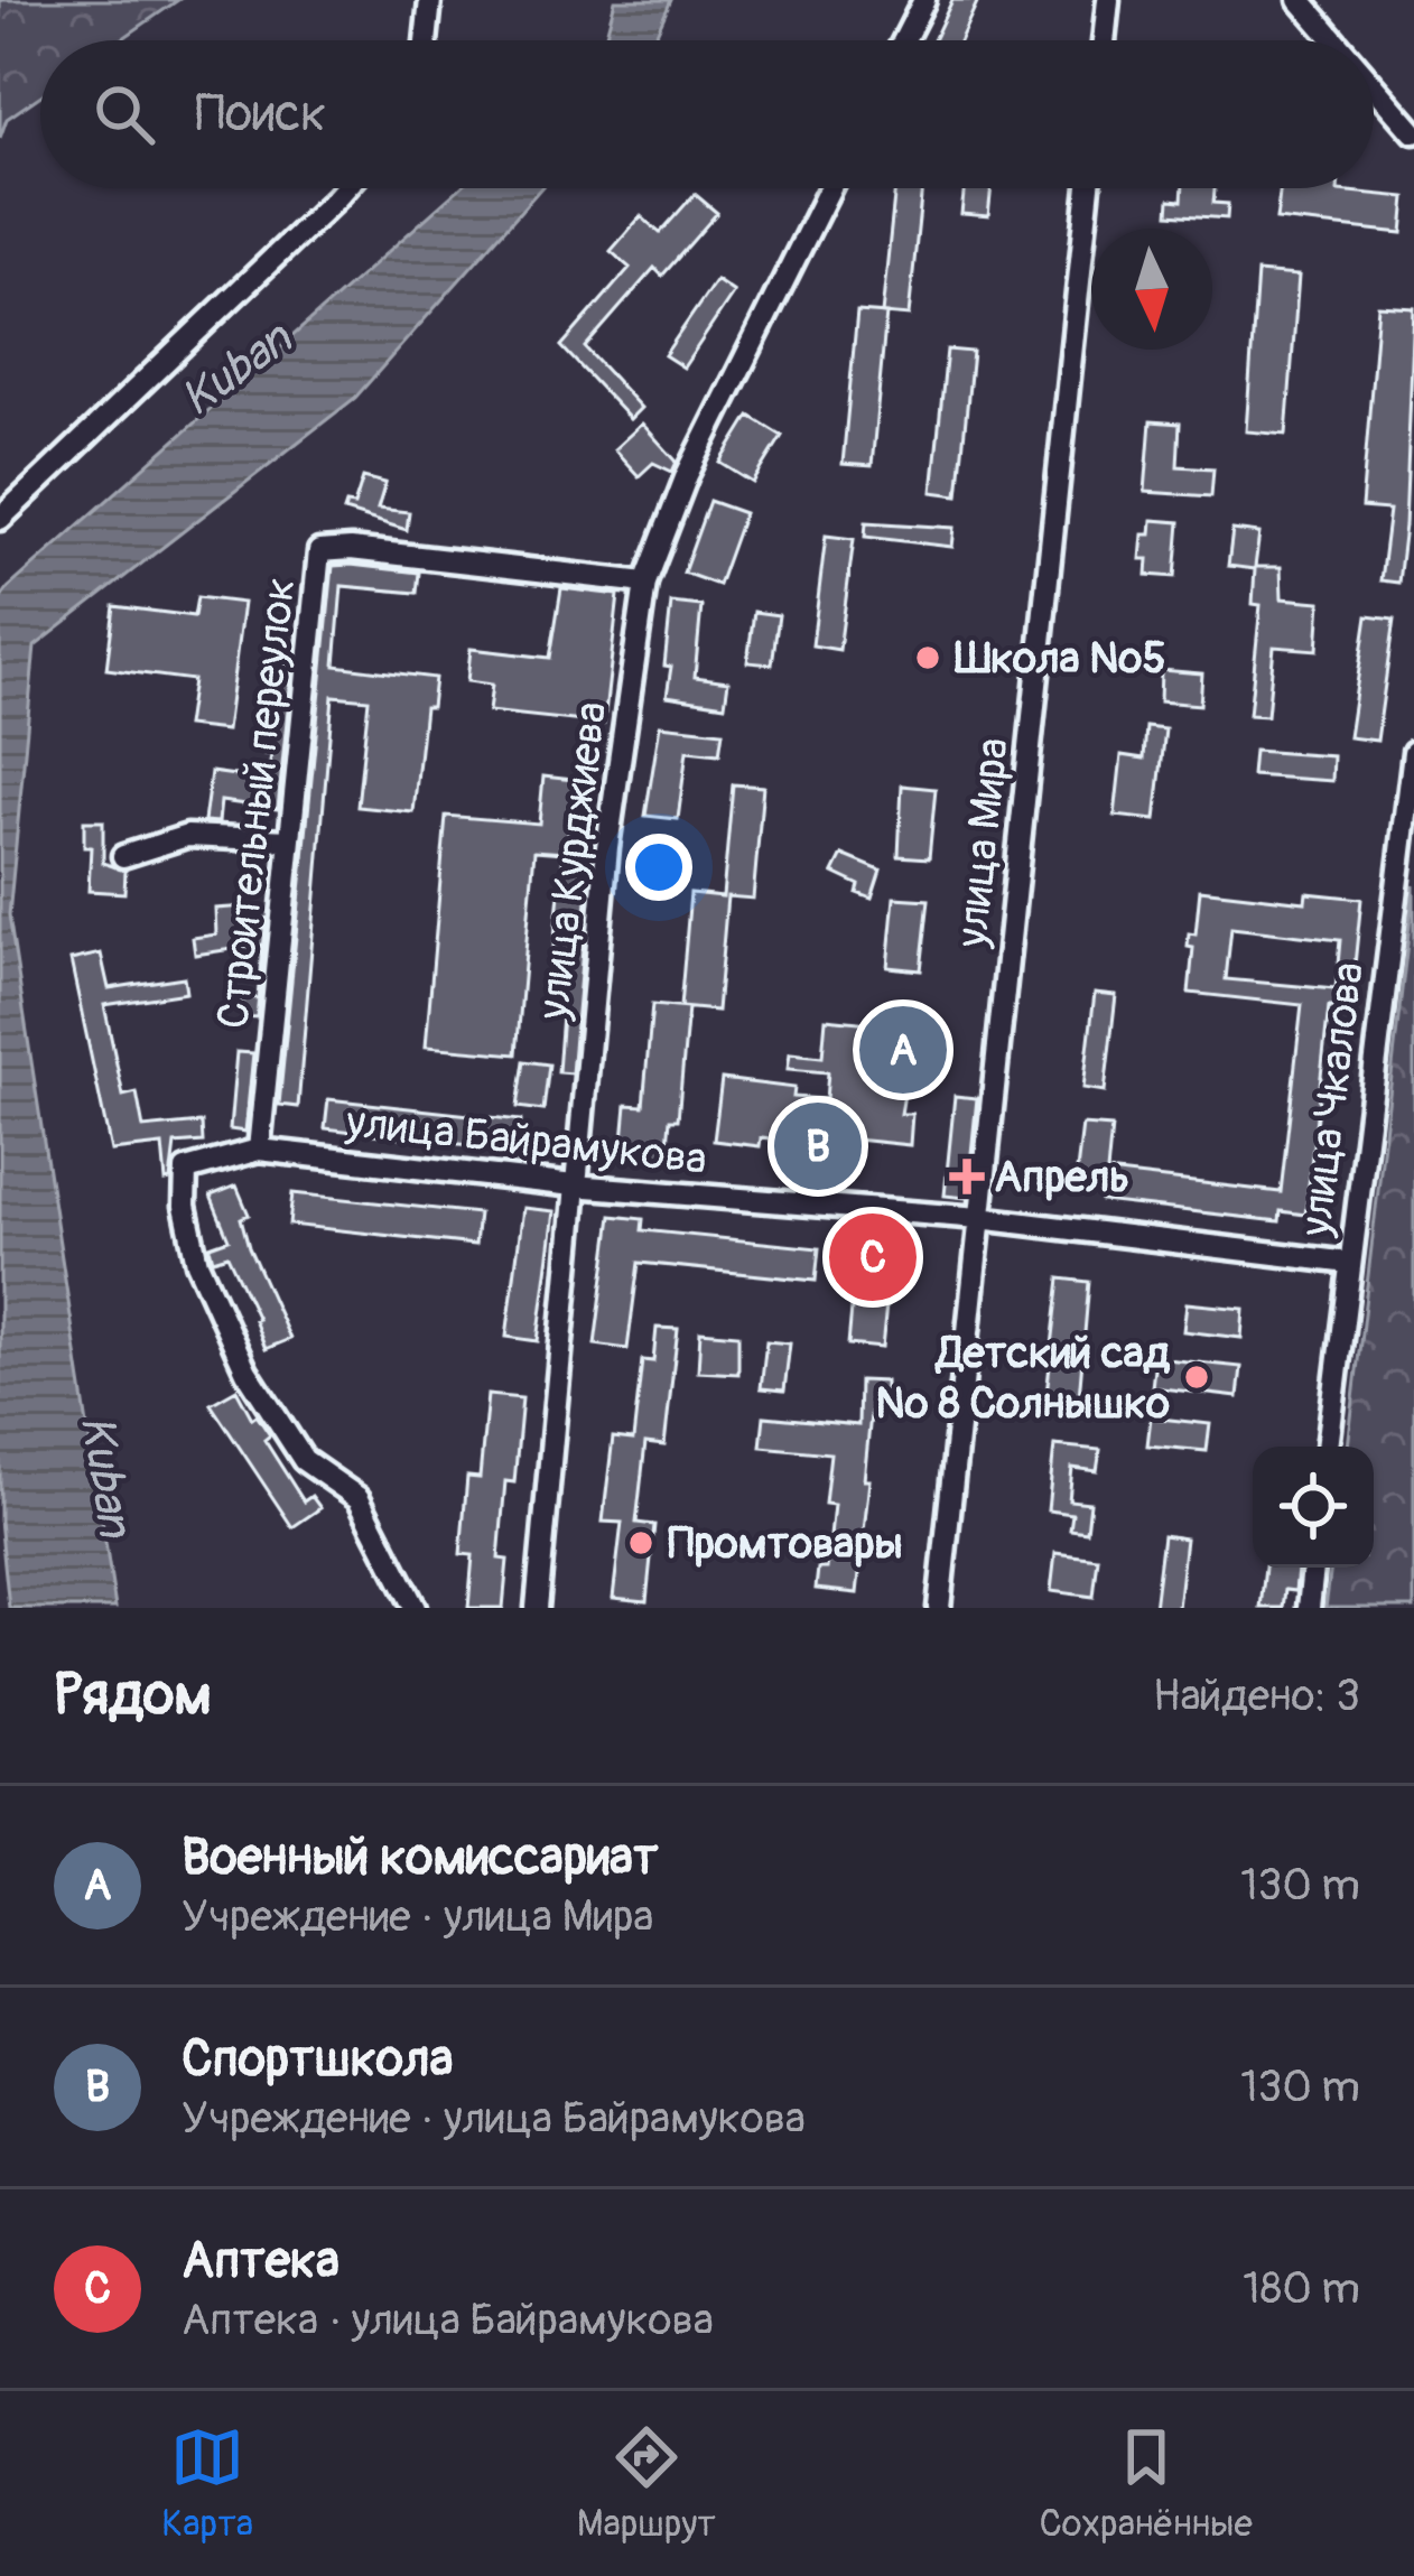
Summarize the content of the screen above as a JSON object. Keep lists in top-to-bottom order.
{
  "streets": {
    "street": [
      "Строительный переулок",
      "улица Мира",
      "улица Курджиева",
      "улица Чкалова",
      "улица Байрамукова"
    ]
  },
  "crossings": [
    ["Строительный переулок", "улица Курджиева"],
    ["Строительный переулок", "улица Байрамукова"],
    ["улица Мира", "улица Байрамукова"],
    ["улица Курджиева", "улица Байрамукова"],
    ["улица Чкалова", "улица Байрамукова"]
  ],
  "water": ["Kuban"],
  "places": {
    "other": ["Школа №5", "Детский сад № 8 Солнышко", "Промтовары"],
    "health": ["Апрель"]
  },
  "north": "bottom",
  "page": {
    "search": "Поиск",
    "pins": ["A", "B", "C"],
    "heading": ["Рядом", "Найдено: 3"],
    "list": [
      {
        "mark": "A",
        "name": "Военный комиссариат",
        "note": "Учреждение · улица Мира",
        "value": "130 m"
      },
      {
        "mark": "B",
        "name": "Спортшкола",
        "note": "Учреждение · улица Байрамукова",
        "value": "130 m"
      },
      {
        "mark": "C",
        "name": "Аптека",
        "note": "Аптека · улица Байрамукова",
        "value": "180 m"
      }
    ],
    "nav": ["Карта", "Маршрут", "Сохранённые"]
  }
}
